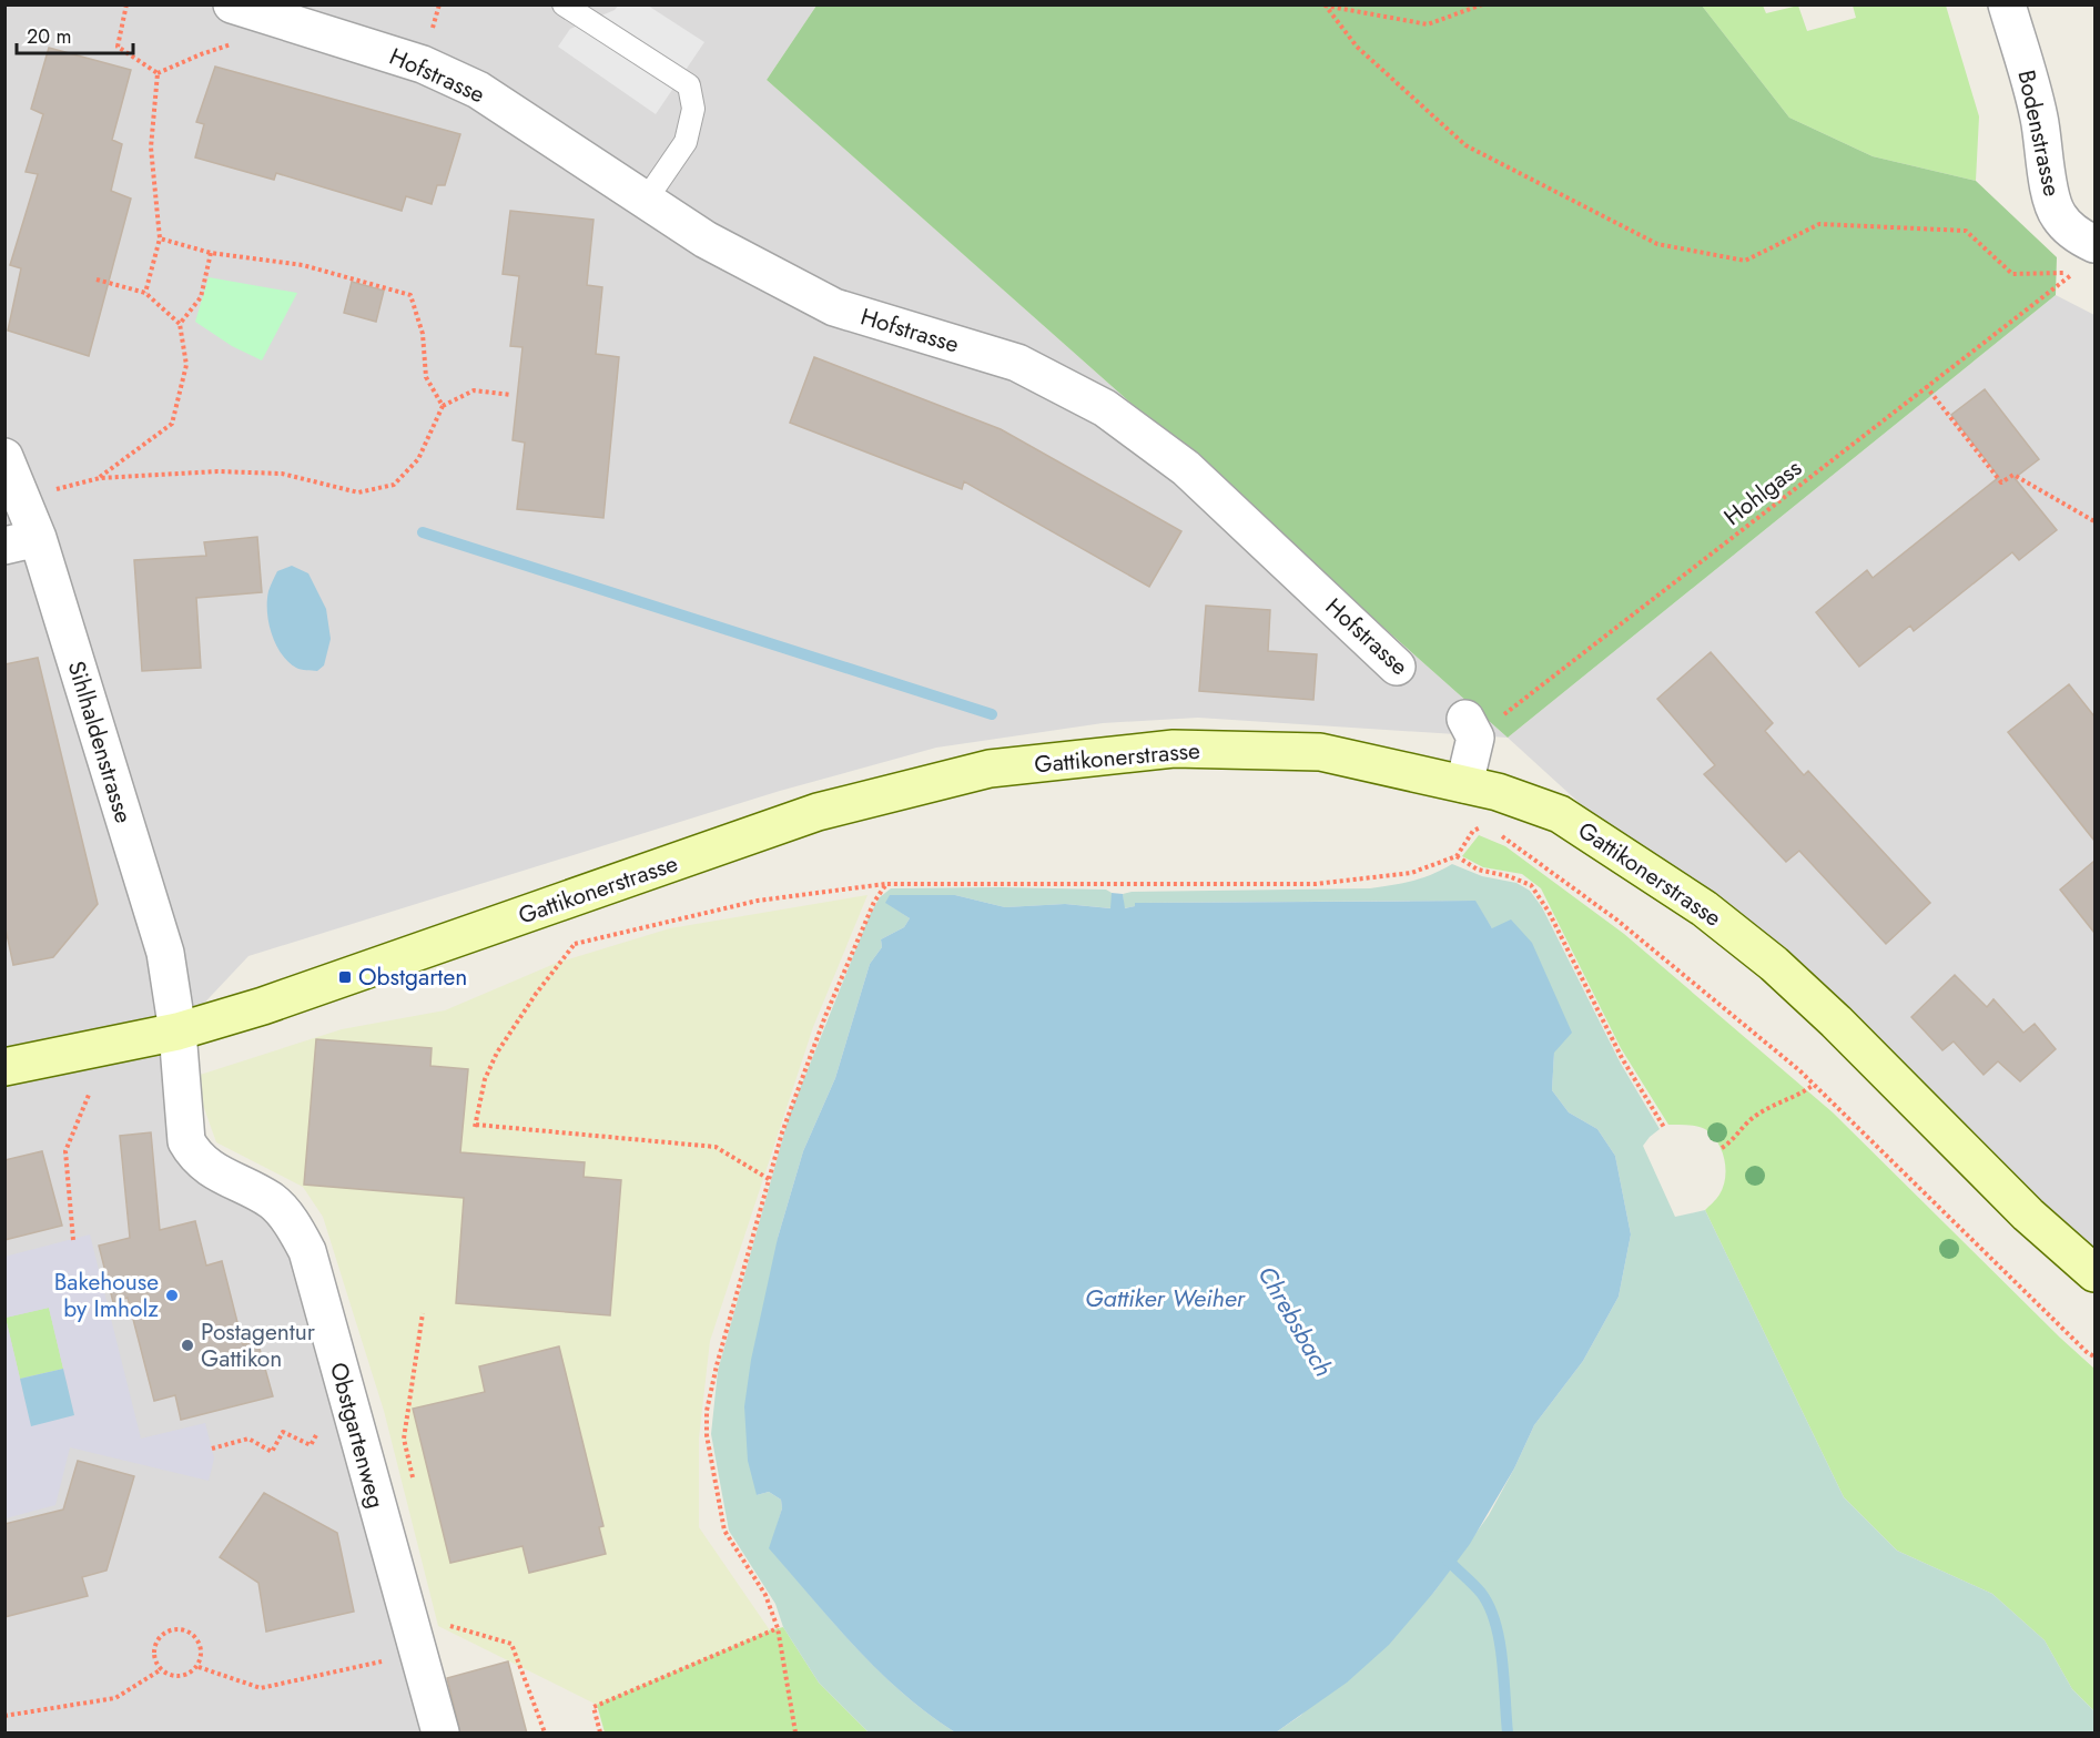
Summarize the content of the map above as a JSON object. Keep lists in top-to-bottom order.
{
  "streets": {
    "main road": ["Gattikonerstrasse"],
    "street": [
      "Hofstrasse",
      "Bodenstrasse",
      "Sihlhaldenstrasse",
      "Obstgartenweg"
    ],
    "path": ["Hohlgass"]
  },
  "crossings": [
    ["Sihlhaldenstrasse", "Gattikonerstrasse"],
    ["Sihlhaldenstrasse", "Obstgartenweg"],
    ["Gattikonerstrasse", "Obstgartenweg"]
  ],
  "water": ["Gattiker Weiher", "Chrebsbach"],
  "places": {
    "transit": ["Obstgarten"],
    "other": ["Bakehouse by Imholz", "Postagentur Gattikon"]
  },
  "scale_bar": "20 m"
}
